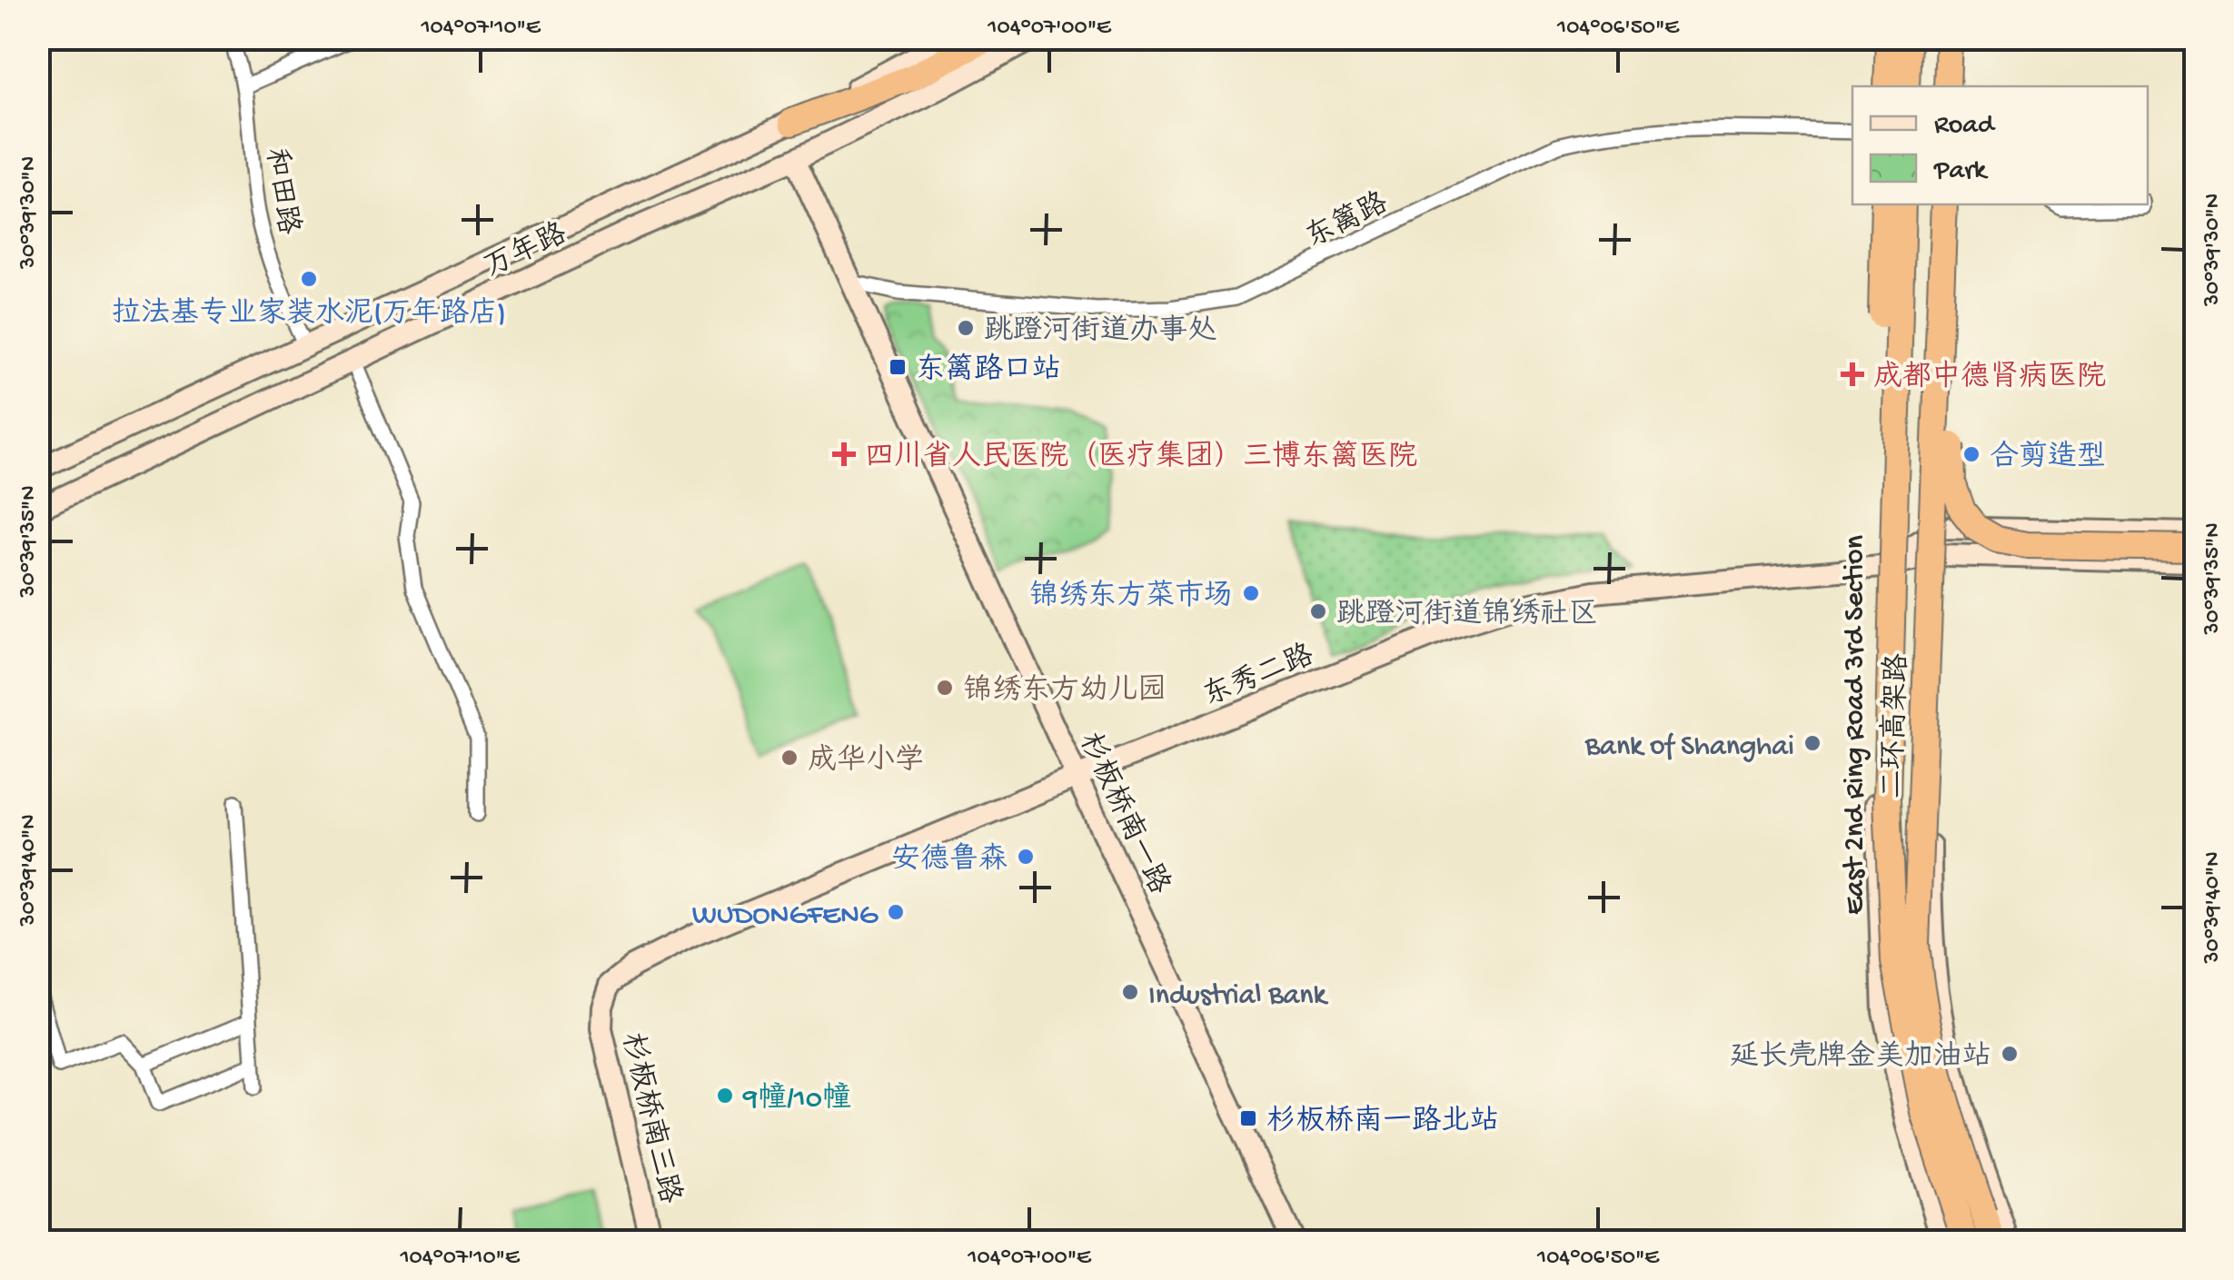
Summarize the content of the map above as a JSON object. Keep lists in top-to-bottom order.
{
  "streets": {
    "highway": ["二环高架路"],
    "main road": [
      "万年路",
      "东秀二路",
      "East 2nd Ring Road 3rd Section",
      "杉板桥南一路",
      "杉板桥南三路"
    ],
    "street": ["和田路", "东篱路"]
  },
  "crossings": [
    ["和田路", "万年路"],
    ["东篱路", "杉板桥南一路"],
    ["万年路", "杉板桥南一路"],
    ["东秀二路", "East 2nd Ring Road 3rd Section"],
    ["东秀二路", "二环高架路"],
    ["东秀二路", "杉板桥南一路"],
    ["东秀二路", "杉板桥南三路"],
    ["East 2nd Ring Road 3rd Section", "二环高架路"]
  ],
  "places": {
    "other": [
      "拉法基专业家装水泥(万年路店)",
      "跳蹬河街道办事处",
      "合剪造型",
      "锦绣东方菜市场",
      "跳蹬河街道锦绣社区",
      "锦绣东方幼儿园",
      "Bank of Shanghai",
      "成华小学",
      "安德鲁森",
      "WUDONGFENG",
      "Industrial Bank",
      "延长壳牌金美加油站",
      "9幢/10幢"
    ],
    "transit": ["东篱路口站", "杉板桥南一路北站"],
    "health": ["成都中德肾病医院", "四川省人民医院（医疗集团）三博东篱医院"]
  },
  "legend": ["Road", "Park"],
  "coordinates": [
    "104°07'10\"E",
    "104°07'00\"E",
    "104°06'50\"E",
    "30°39'30\"N",
    "30°39'35\"N",
    "30°39'40\"N"
  ]
}
